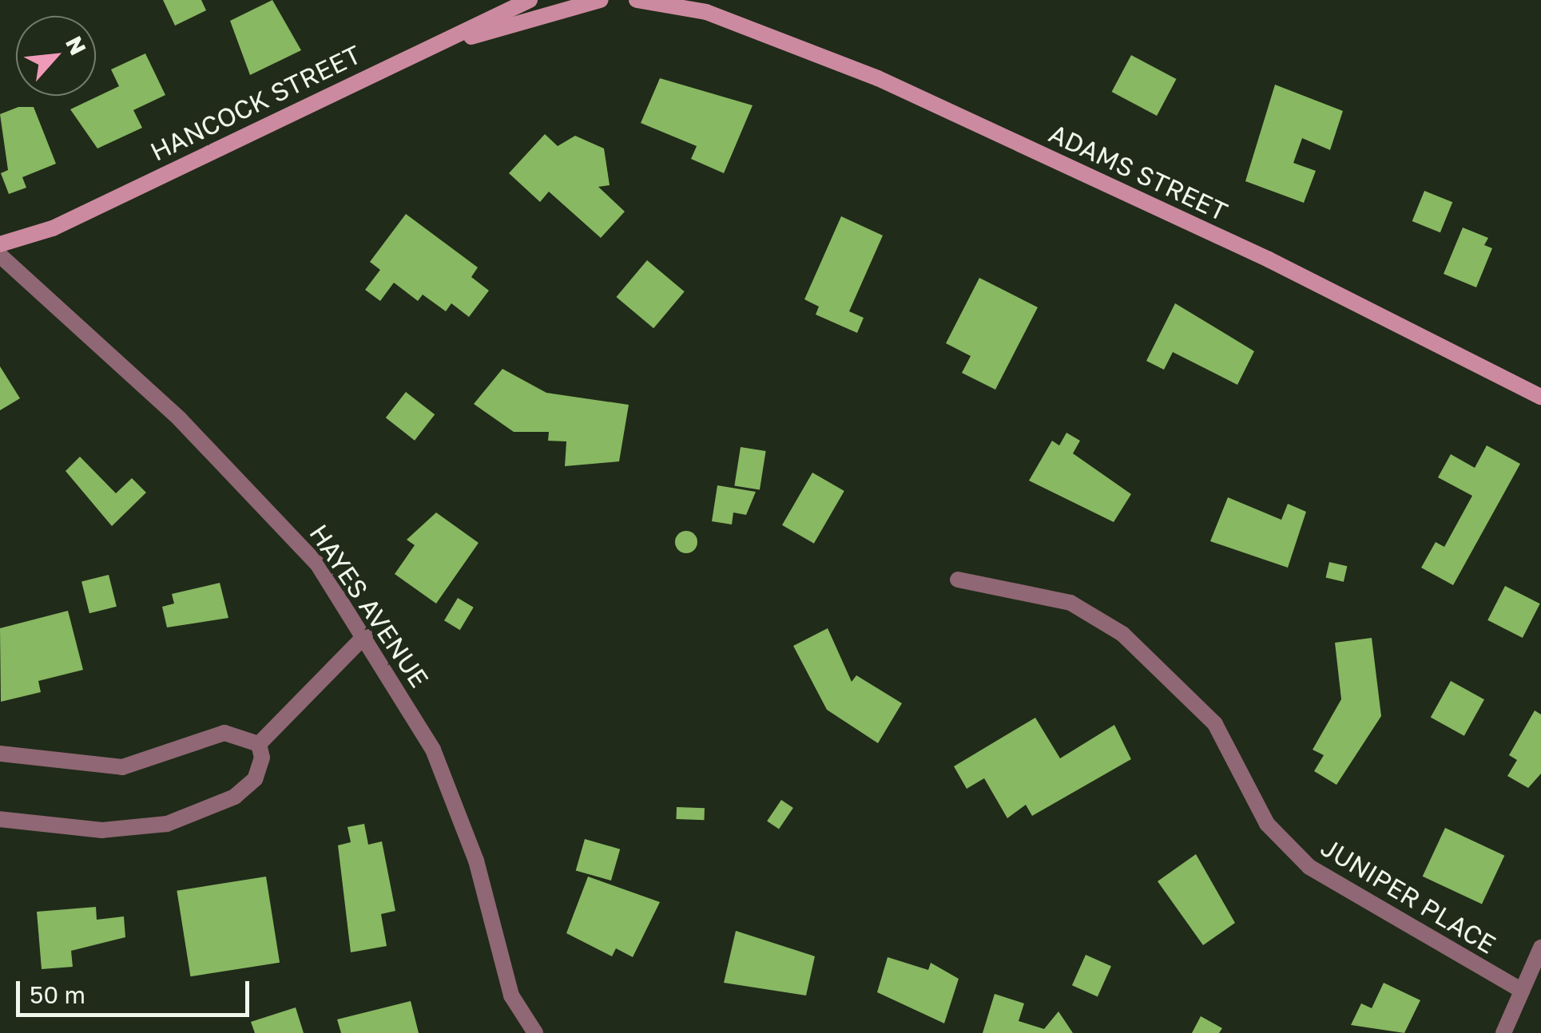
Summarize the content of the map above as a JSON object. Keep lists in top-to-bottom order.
{
  "streets": {
    "main road": ["HANCOCK STREET", "ADAMS STREET"],
    "street": ["HAYES AVENUE", "JUNIPER PLACE"]
  },
  "scale_bar": "50 m",
  "north": "top right"
}
